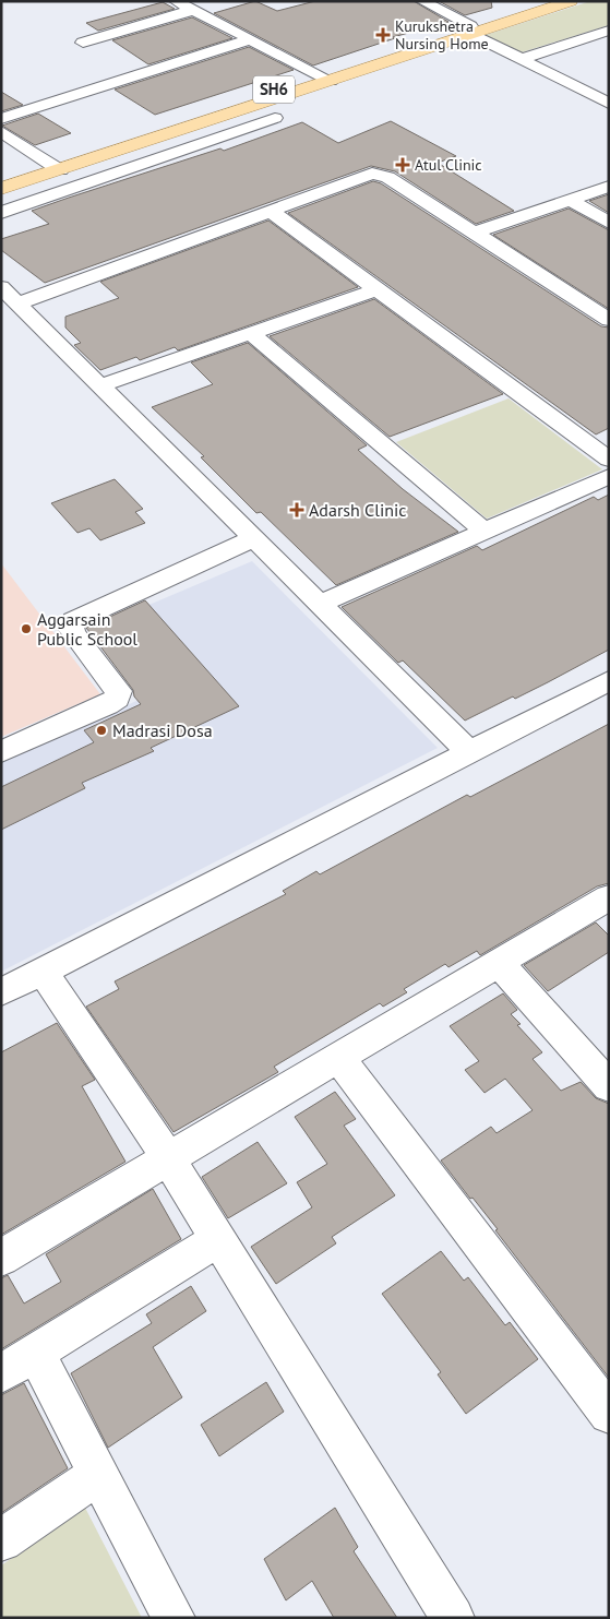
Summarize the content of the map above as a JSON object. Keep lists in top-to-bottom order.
{
  "streets": {
    "main road": ["SH6"]
  },
  "places": {
    "health": ["Kurukshetra Nursing Home", "Atul Clinic", "Adarsh Clinic"],
    "other": ["Aggarsain Public School", "Madrasi Dosa"]
  }
}
